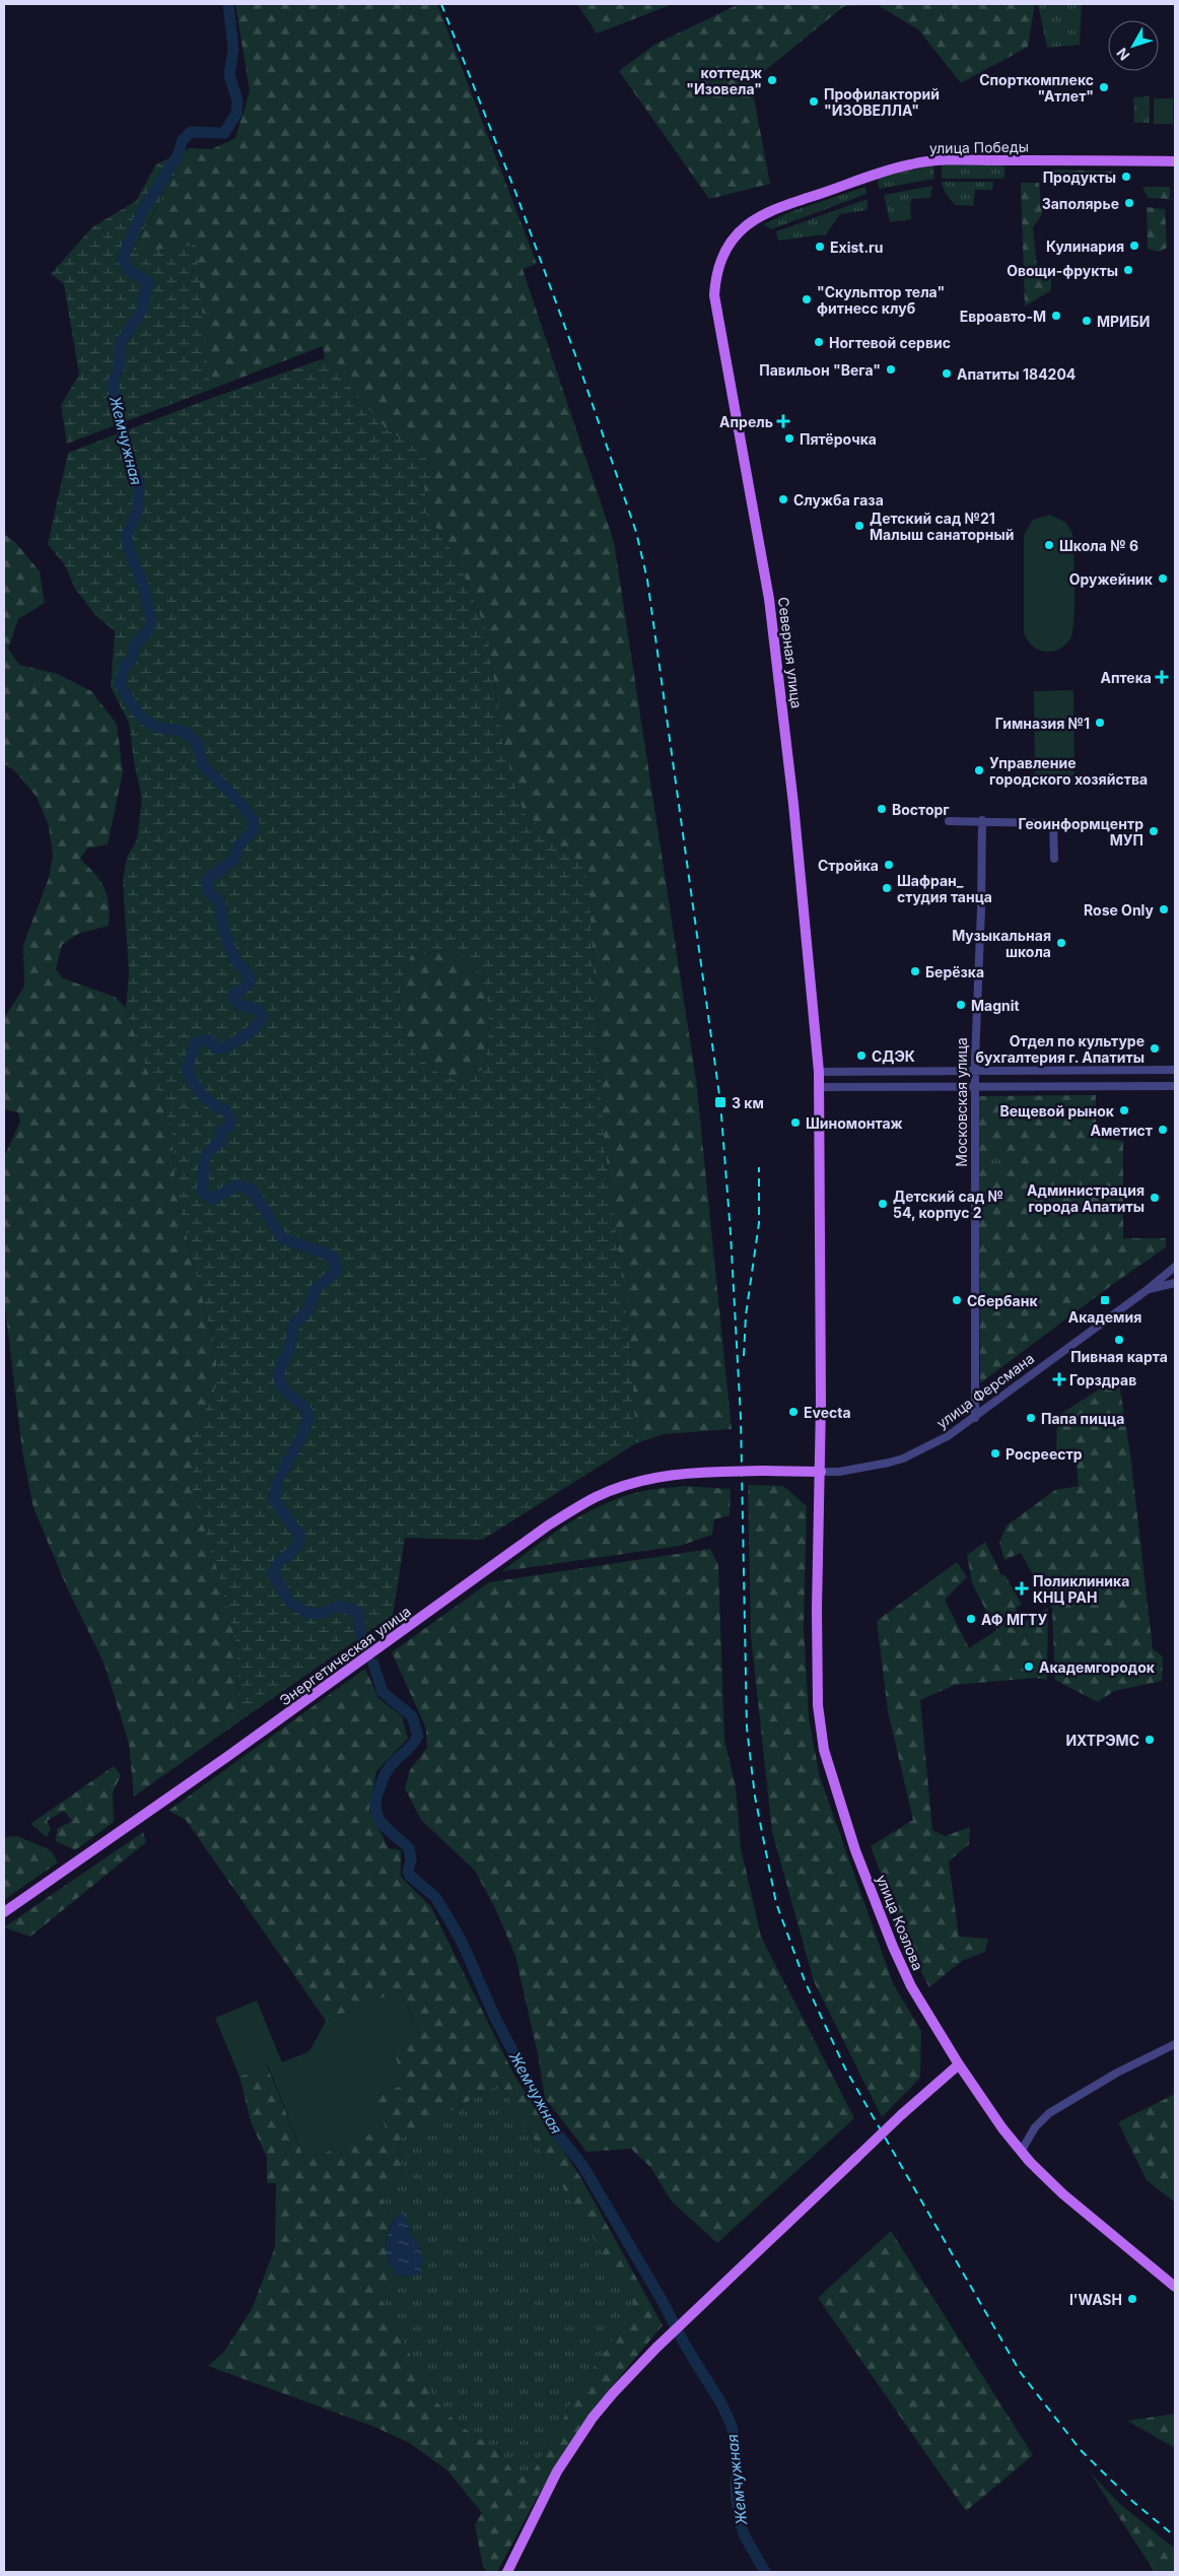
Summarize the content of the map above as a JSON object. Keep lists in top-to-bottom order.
{
  "streets": {
    "main road": [
      "улица Победы",
      "Северная улица",
      "улица Ферсмана",
      "Энергетическая улица",
      "улица Козлова"
    ],
    "street": ["Московская улица"]
  },
  "crossings": [
    ["улица Победы", "Северная улица"],
    ["Московская улица", "улица Ферсмана"],
    ["улица Ферсмана", "Энергетическая улица"],
    ["улица Ферсмана", "улица Козлова"]
  ],
  "water": ["Жемчужная"],
  "places": {
    "other": [
      "коттедж \"Изовела\"",
      "Спорткомплекс \"Атлет\"",
      "Профилакторий \"ИЗОВЕЛЛА\"",
      "Продукты",
      "Заполярье",
      "Кулинария",
      "Exist.ru",
      "Овощи-фрукты",
      "\"Скульптор тела\" фитнесс клуб",
      "Евроавто-М",
      "МРИБИ",
      "Ногтевой сервис",
      "Павильон \"Вега\"",
      "Апатиты 184204",
      "Пятёрочка",
      "Служба газа",
      "Детский сад №21 Малыш санаторный",
      "Школа № 6",
      "Оружейник",
      "Гимназия №1",
      "Управление городского хозяйства",
      "Восторг",
      "Геоинформцентр МУП",
      "Стройка",
      "Шафран_ студия танца",
      "Rose Only",
      "Музыкальная школа",
      "Берёзка",
      "Magnit",
      "Отдел по культуре бухгалтерия г. Апатиты",
      "СДЭК",
      "Вещевой рынок",
      "Шиномонтаж",
      "Аметист",
      "Администрация города Апатиты",
      "Детский сад № 54, корпус 2",
      "Сбербанк",
      "Пивная карта",
      "Evecta",
      "Папа пицца",
      "Росреестр",
      "АФ МГТУ",
      "Академгородок",
      "ИХТРЭМС",
      "I'WASH"
    ],
    "health": [
      "Апрель",
      "Аптека",
      "Горздрав",
      "Поликлиника КНЦ РАН"
    ],
    "transit": ["3 км", "Академия"]
  },
  "north": "bottom left"
}
